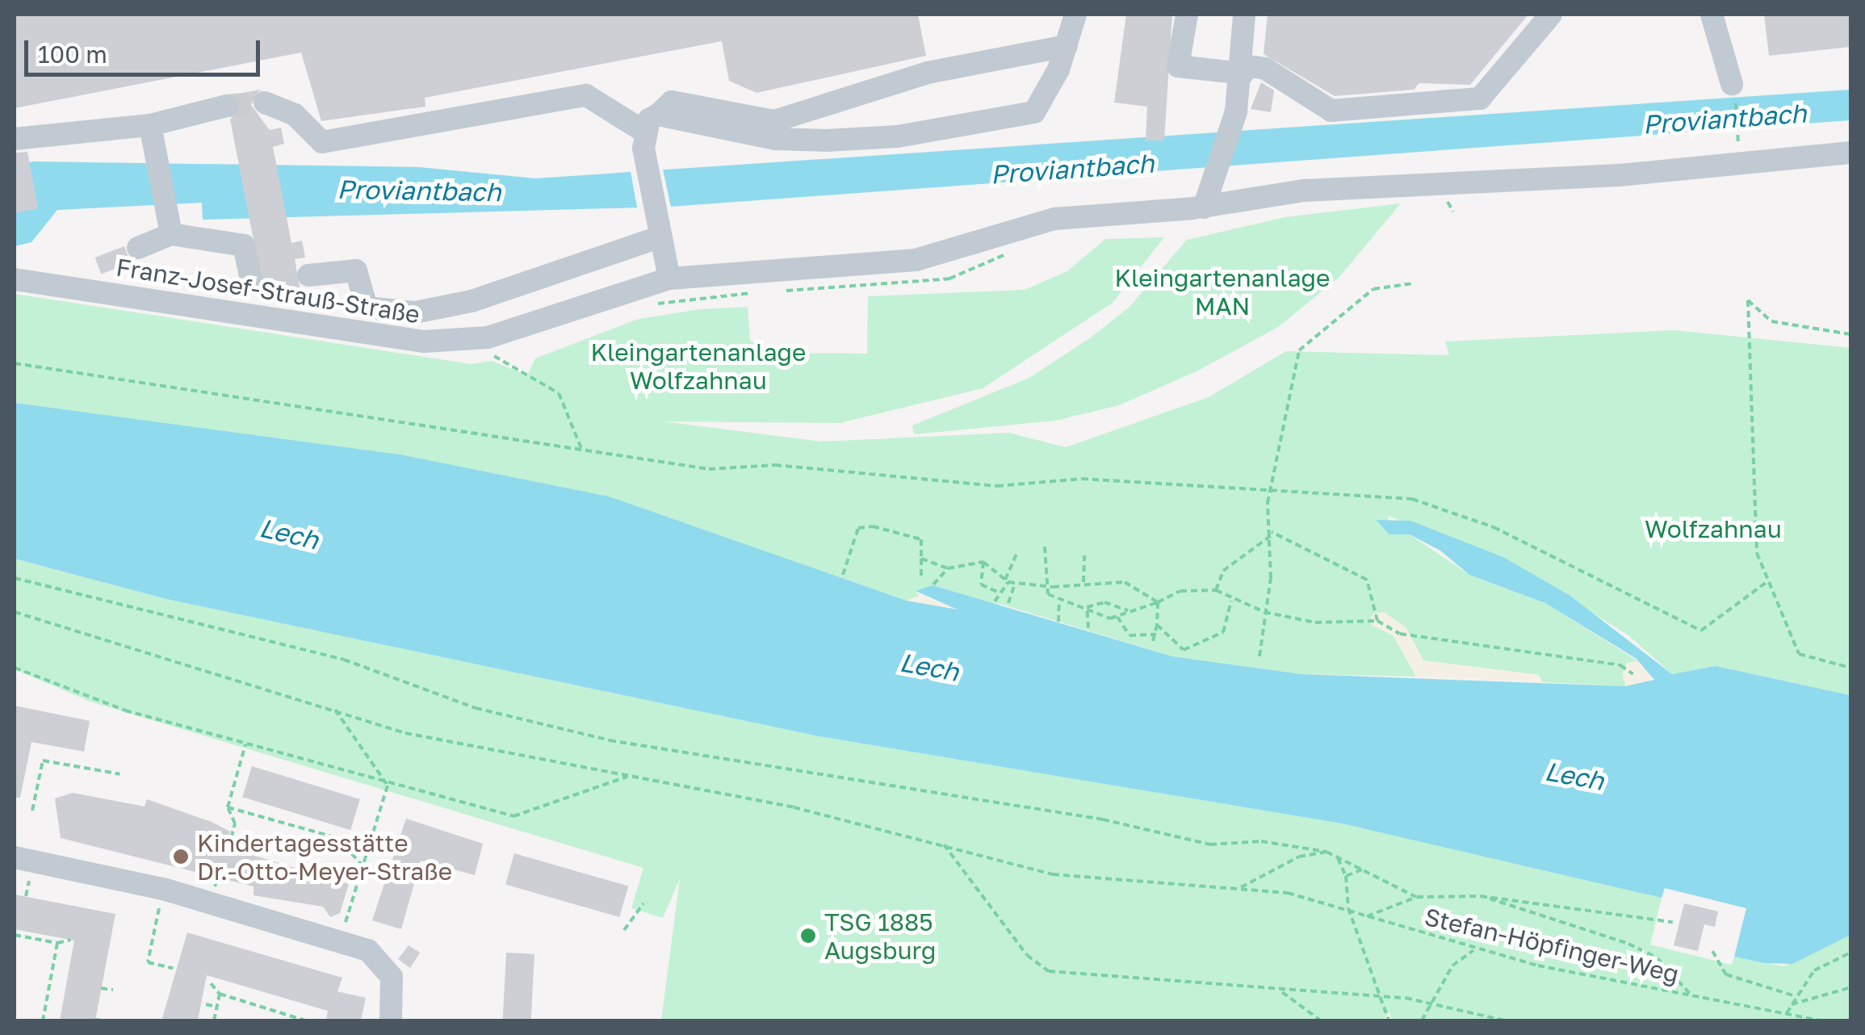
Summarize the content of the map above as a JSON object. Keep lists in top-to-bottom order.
{
  "streets": {
    "street": ["Franz-Josef-Strauß-Straße"],
    "path": ["Stefan-Höpfinger-Weg"]
  },
  "water": ["Proviantbach", "Lech"],
  "parks": ["Kleingartenanlage MAN", "Kleingartenanlage Wolfzahnau", "Wolfzahnau"],
  "places": ["Kindertagesstätte Dr.-Otto-Meyer-Straße", "TSG 1885 Augsburg"],
  "scale_bar": "100 m"
}
